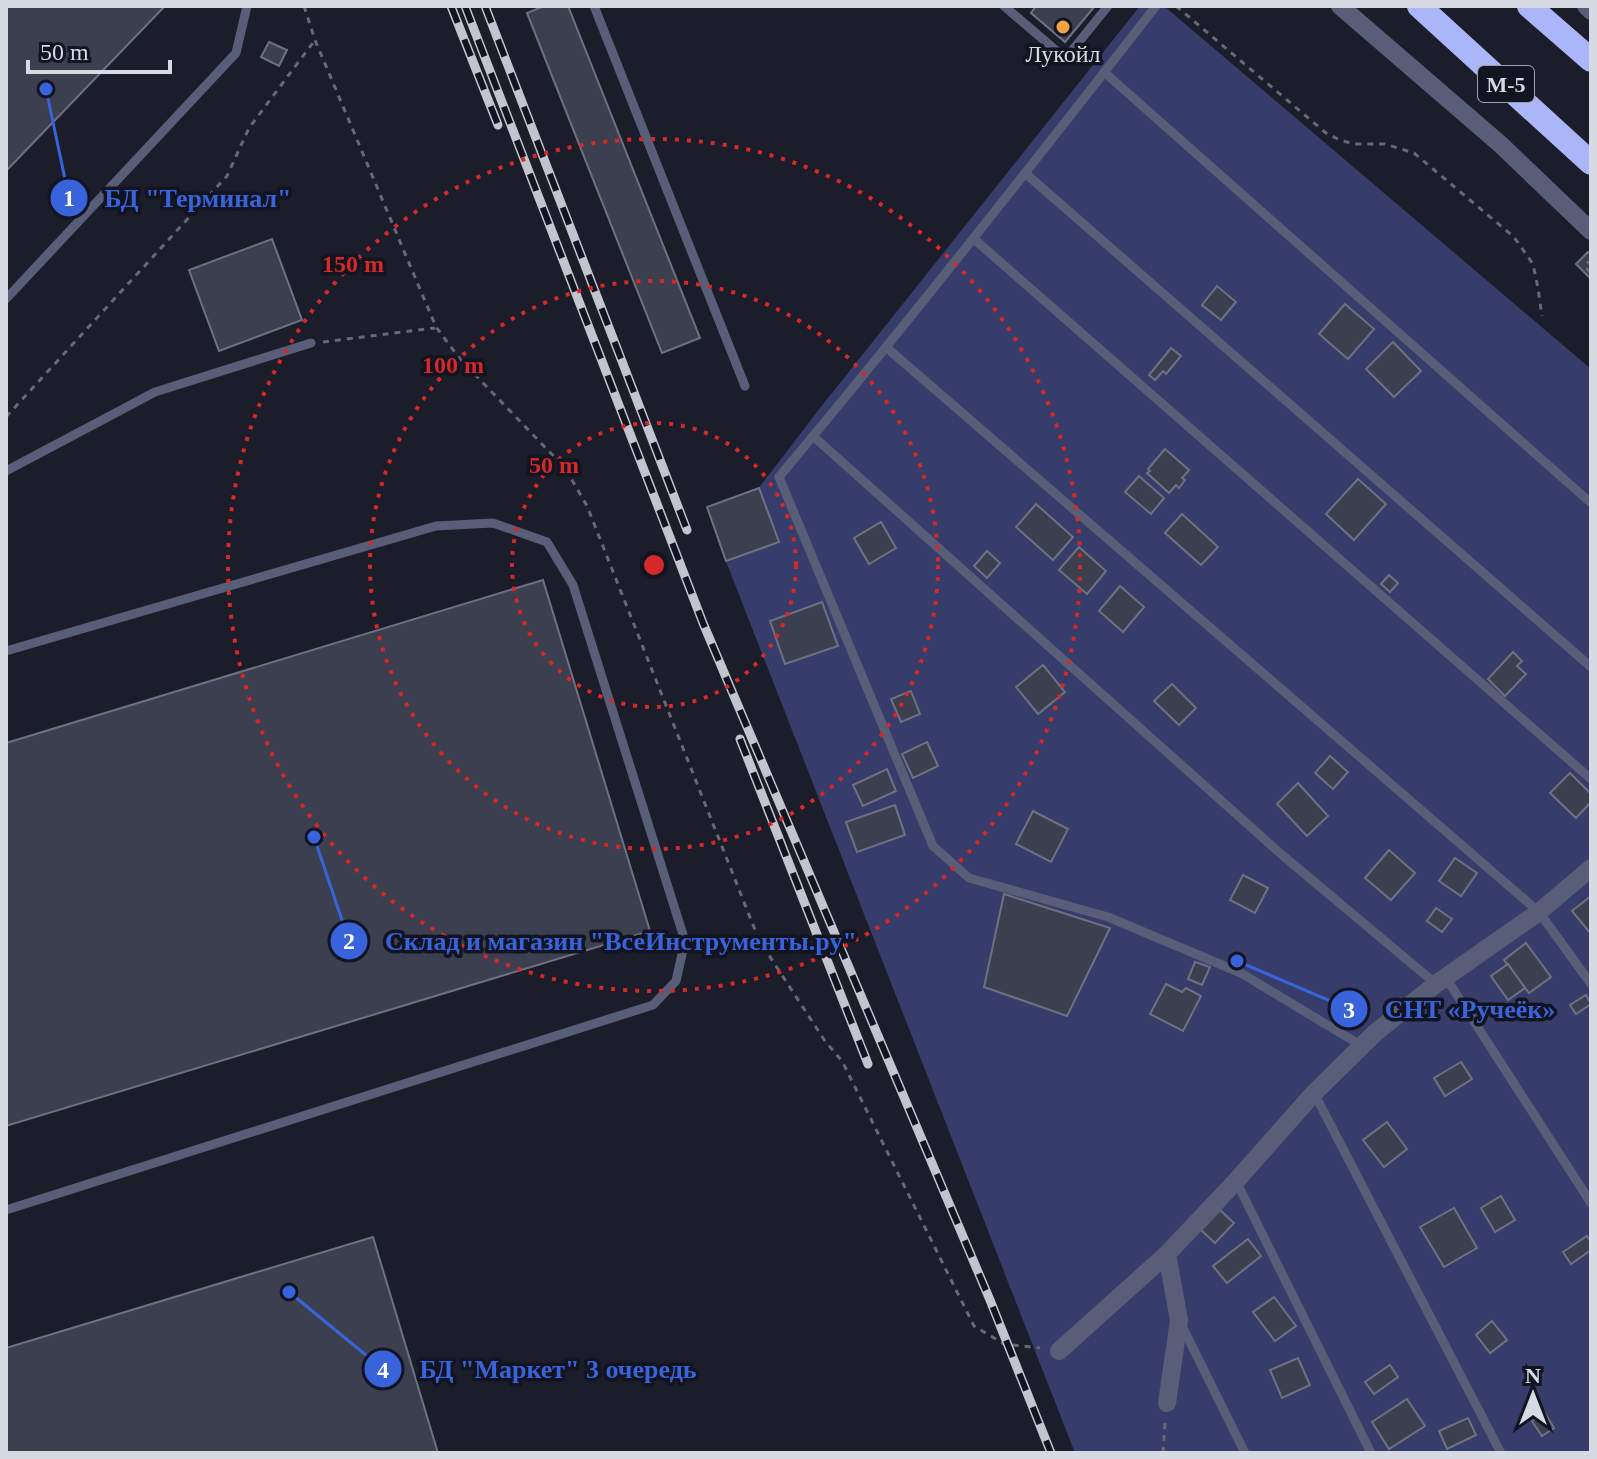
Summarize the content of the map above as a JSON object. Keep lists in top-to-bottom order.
{
  "streets": {
    "highway": ["М-5"]
  },
  "places": [
    "Лукойл",
    "БД \"Терминал\"",
    "Склад и магазин \"ВсеИнструменты.ру\"",
    "СНТ «Ручеёк»",
    "БД \"Маркет\" 3 очередь"
  ],
  "scale_bar": "50 m",
  "north": "top",
  "rings": ["150 m", "100 m", "50 m"]
}
